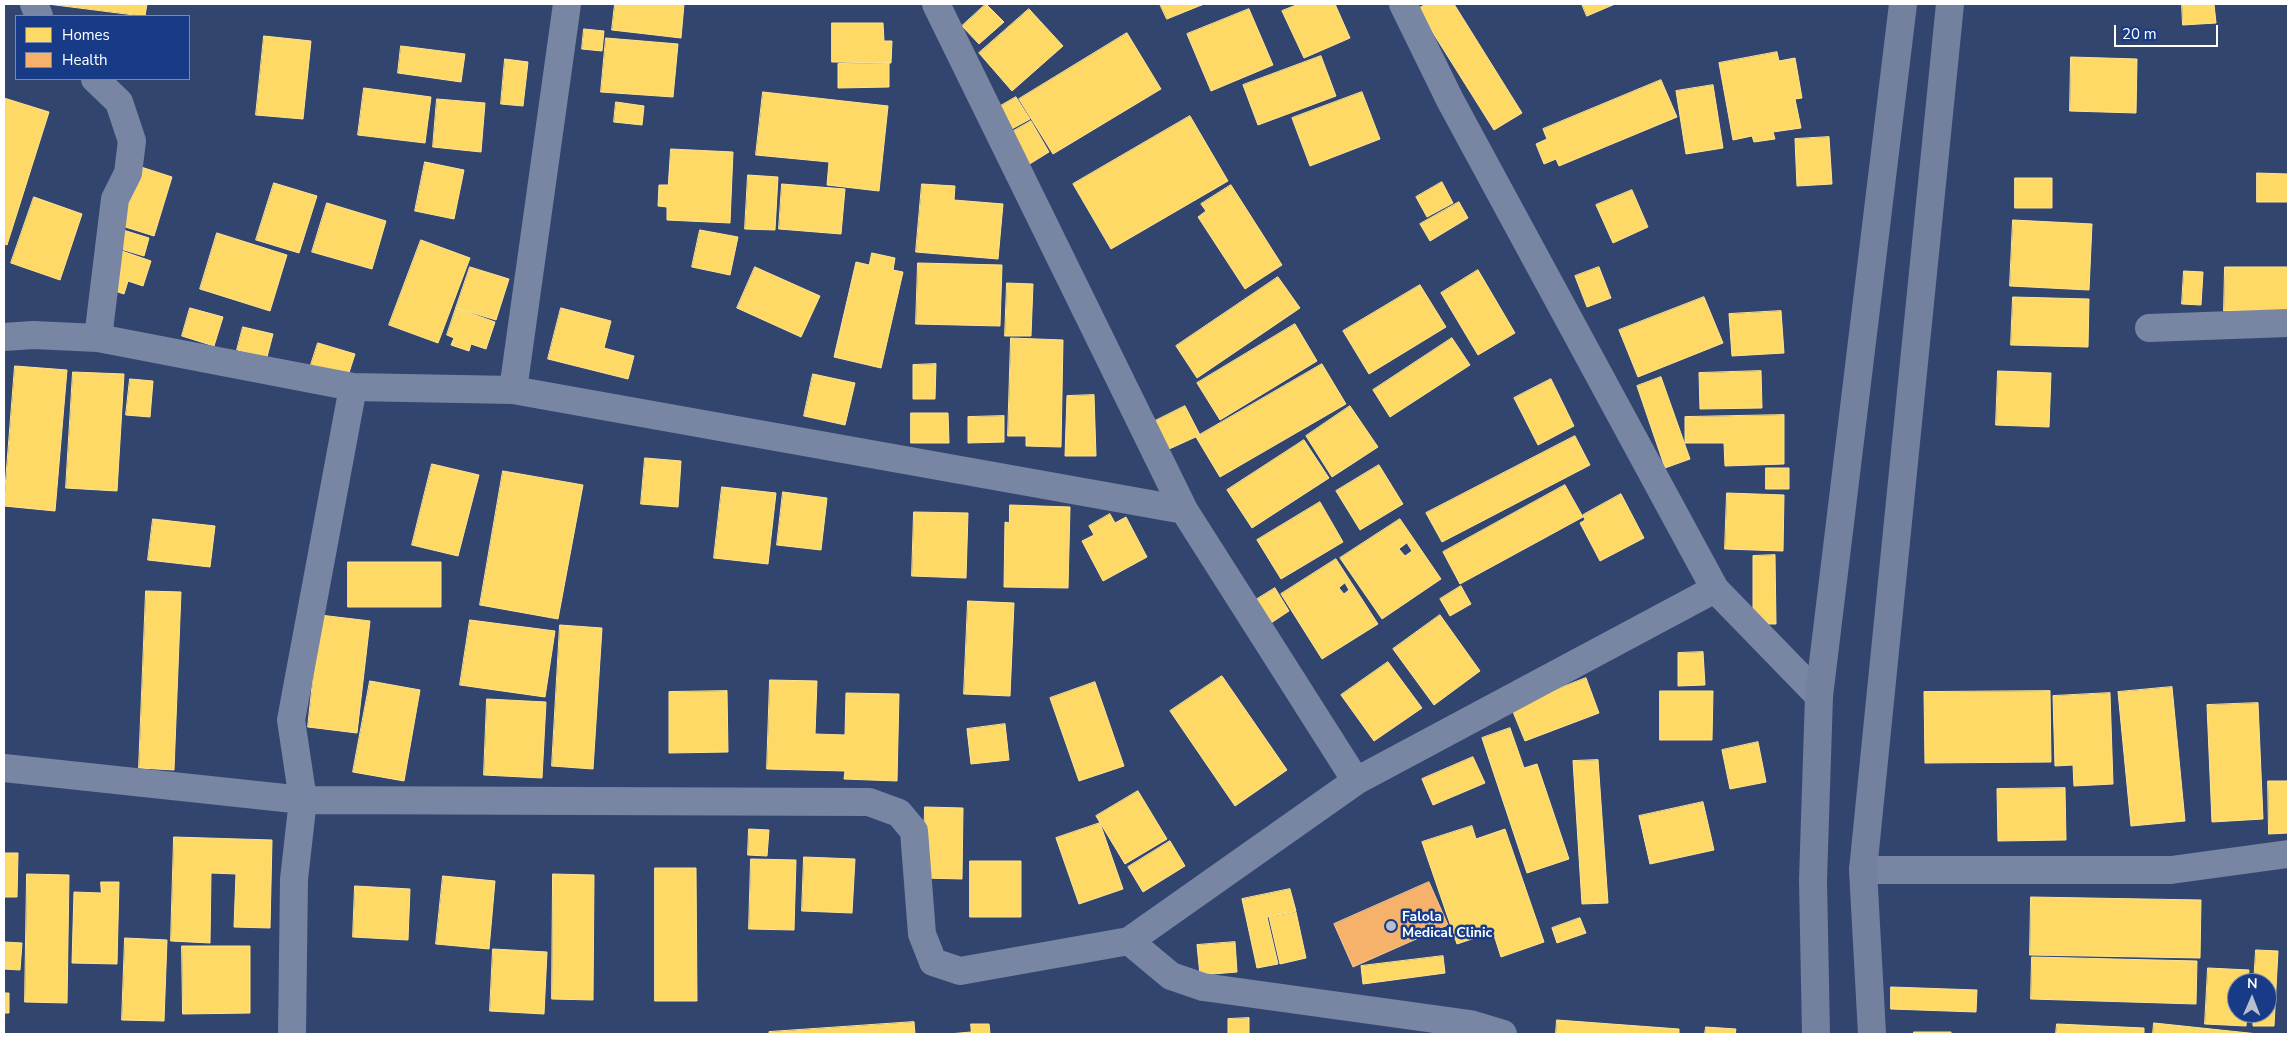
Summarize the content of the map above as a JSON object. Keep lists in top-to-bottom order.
{
  "places": ["Falola Medical Clinic"],
  "legend": ["Homes", "Health"],
  "scale_bar": "20 m",
  "north": "top"
}
